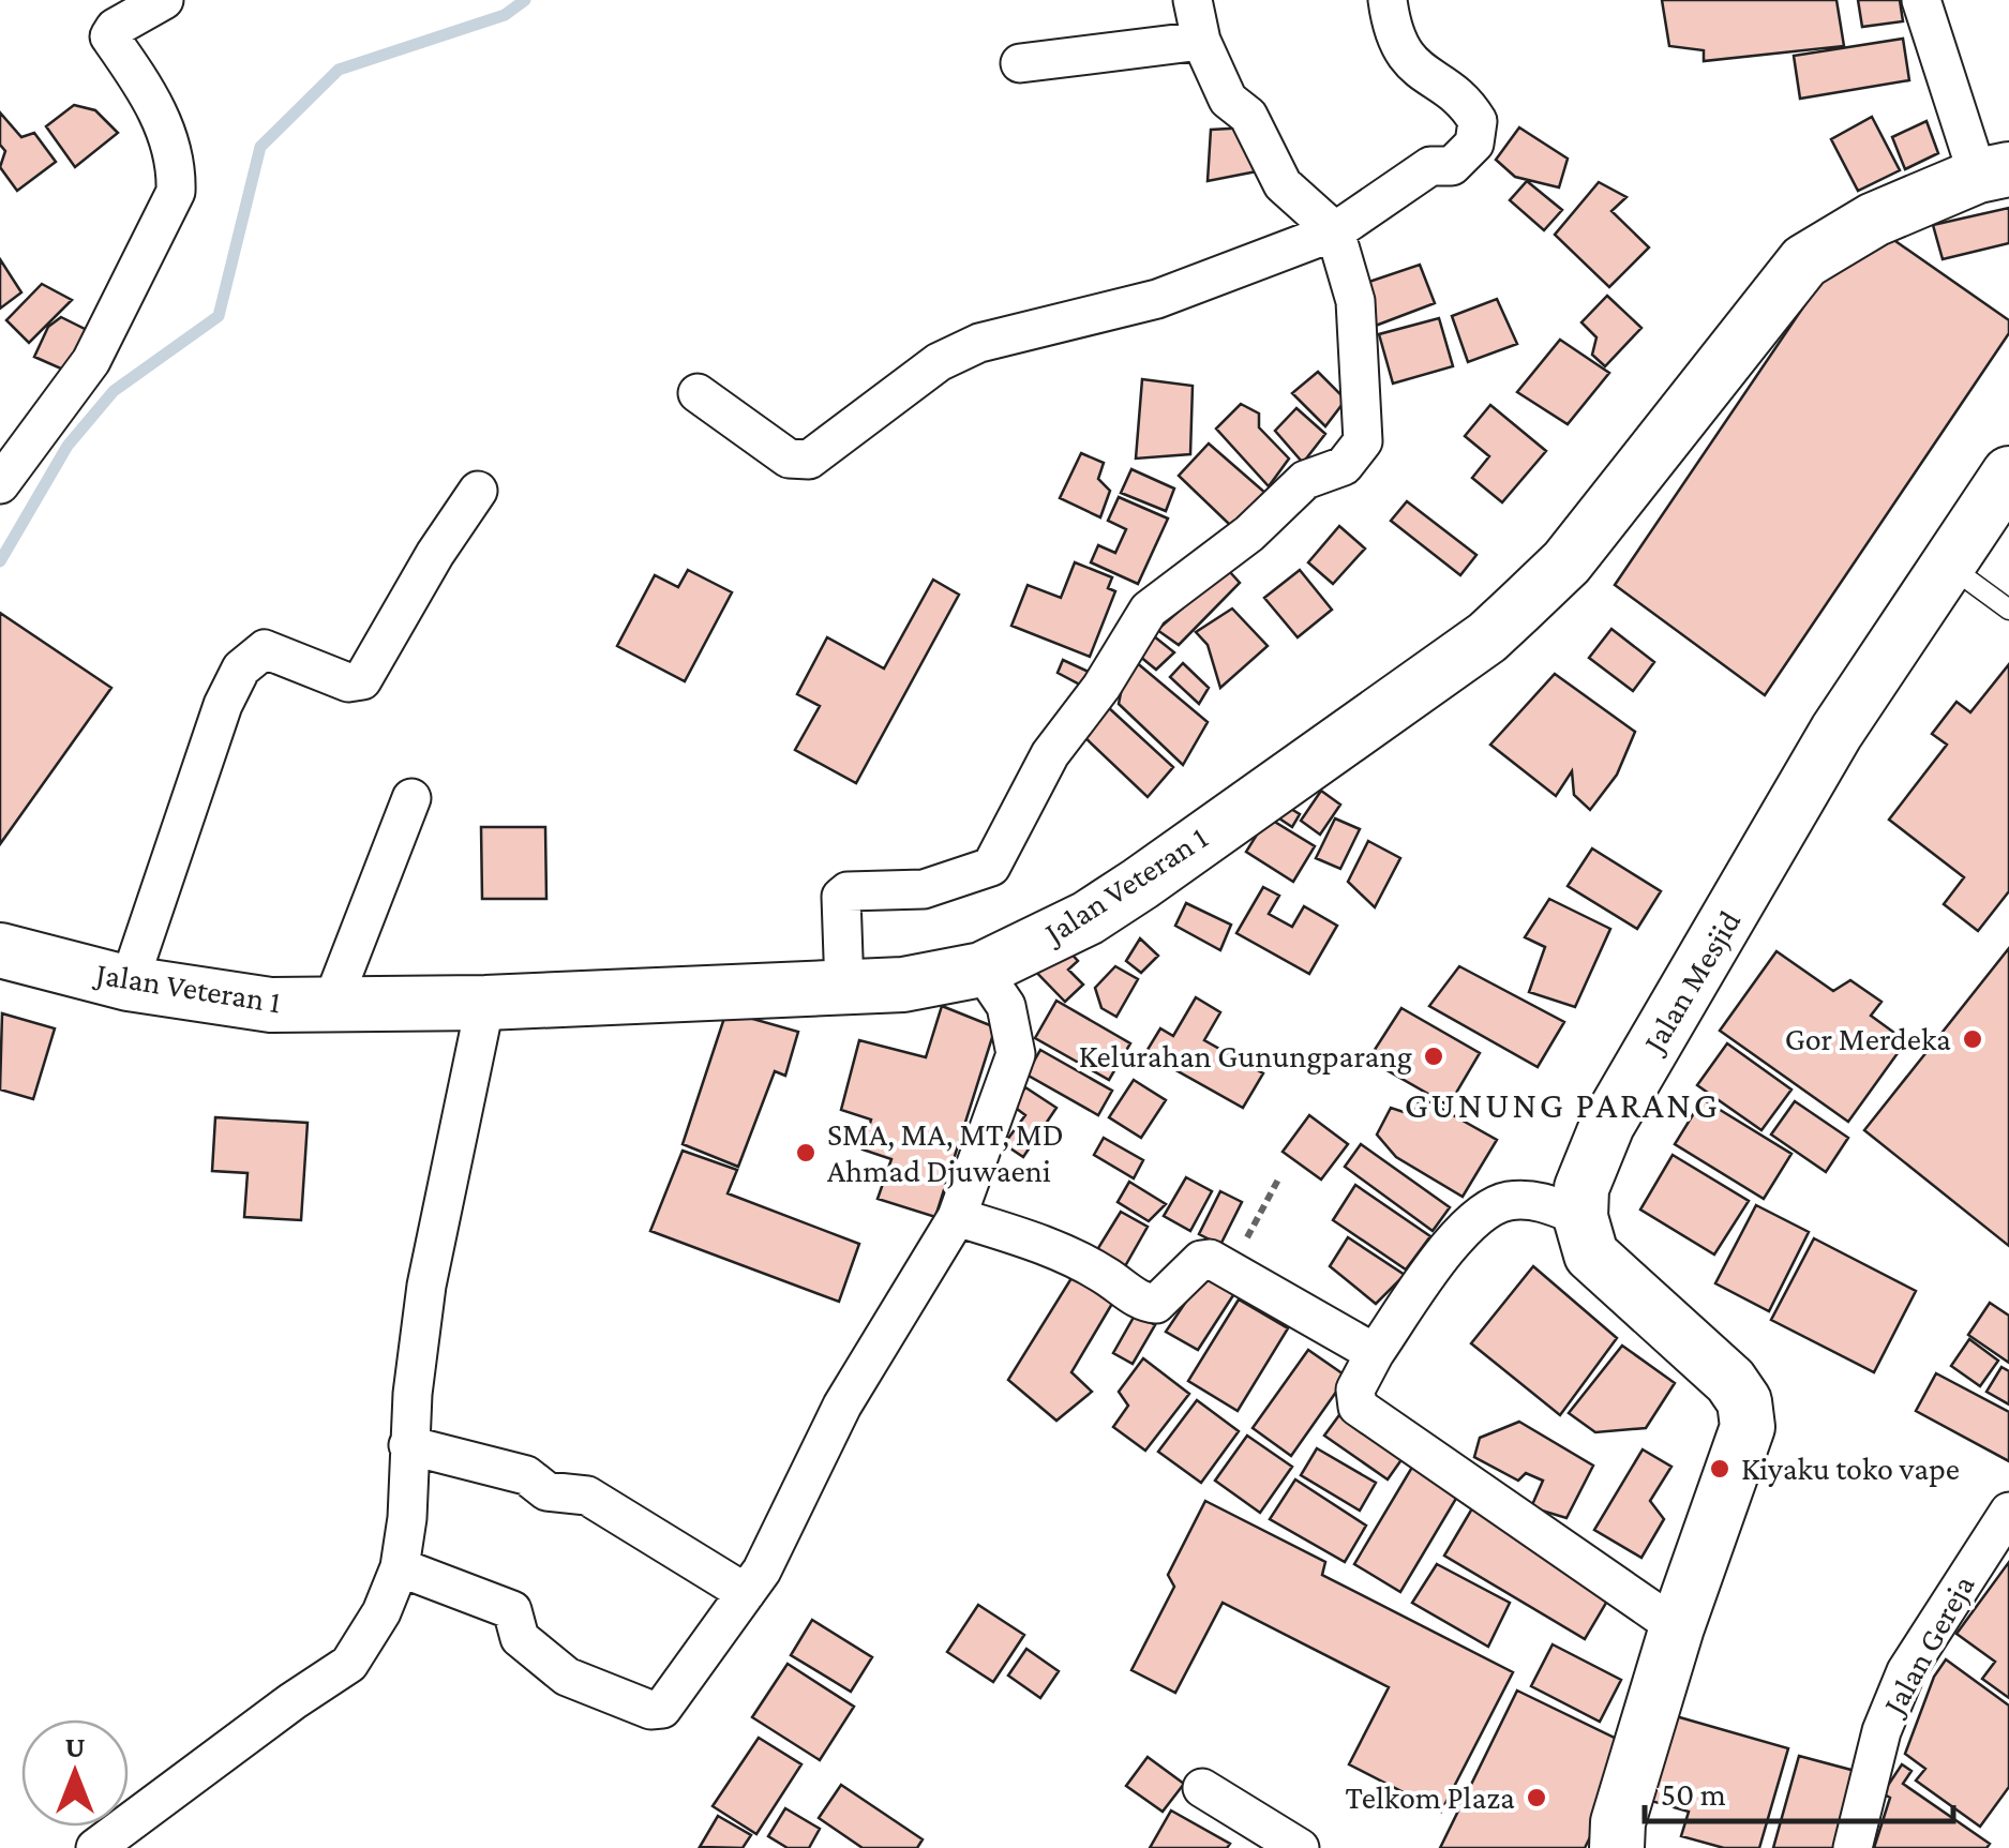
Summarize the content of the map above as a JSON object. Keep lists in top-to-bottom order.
{
  "streets": {
    "street": ["Jalan Veteran 1", "Jalan Mesjid", "Jalan Gereja"]
  },
  "districts": ["GUNUNG PARANG"],
  "places": [
    "Gor Merdeka",
    "Kelurahan Gunungparang",
    "SMA, MA, MT, MD Ahmad Djuwaeni",
    "Kiyaku toko vape",
    "Telkom Plaza"
  ],
  "scale_bar": "50 m",
  "north": "top"
}
